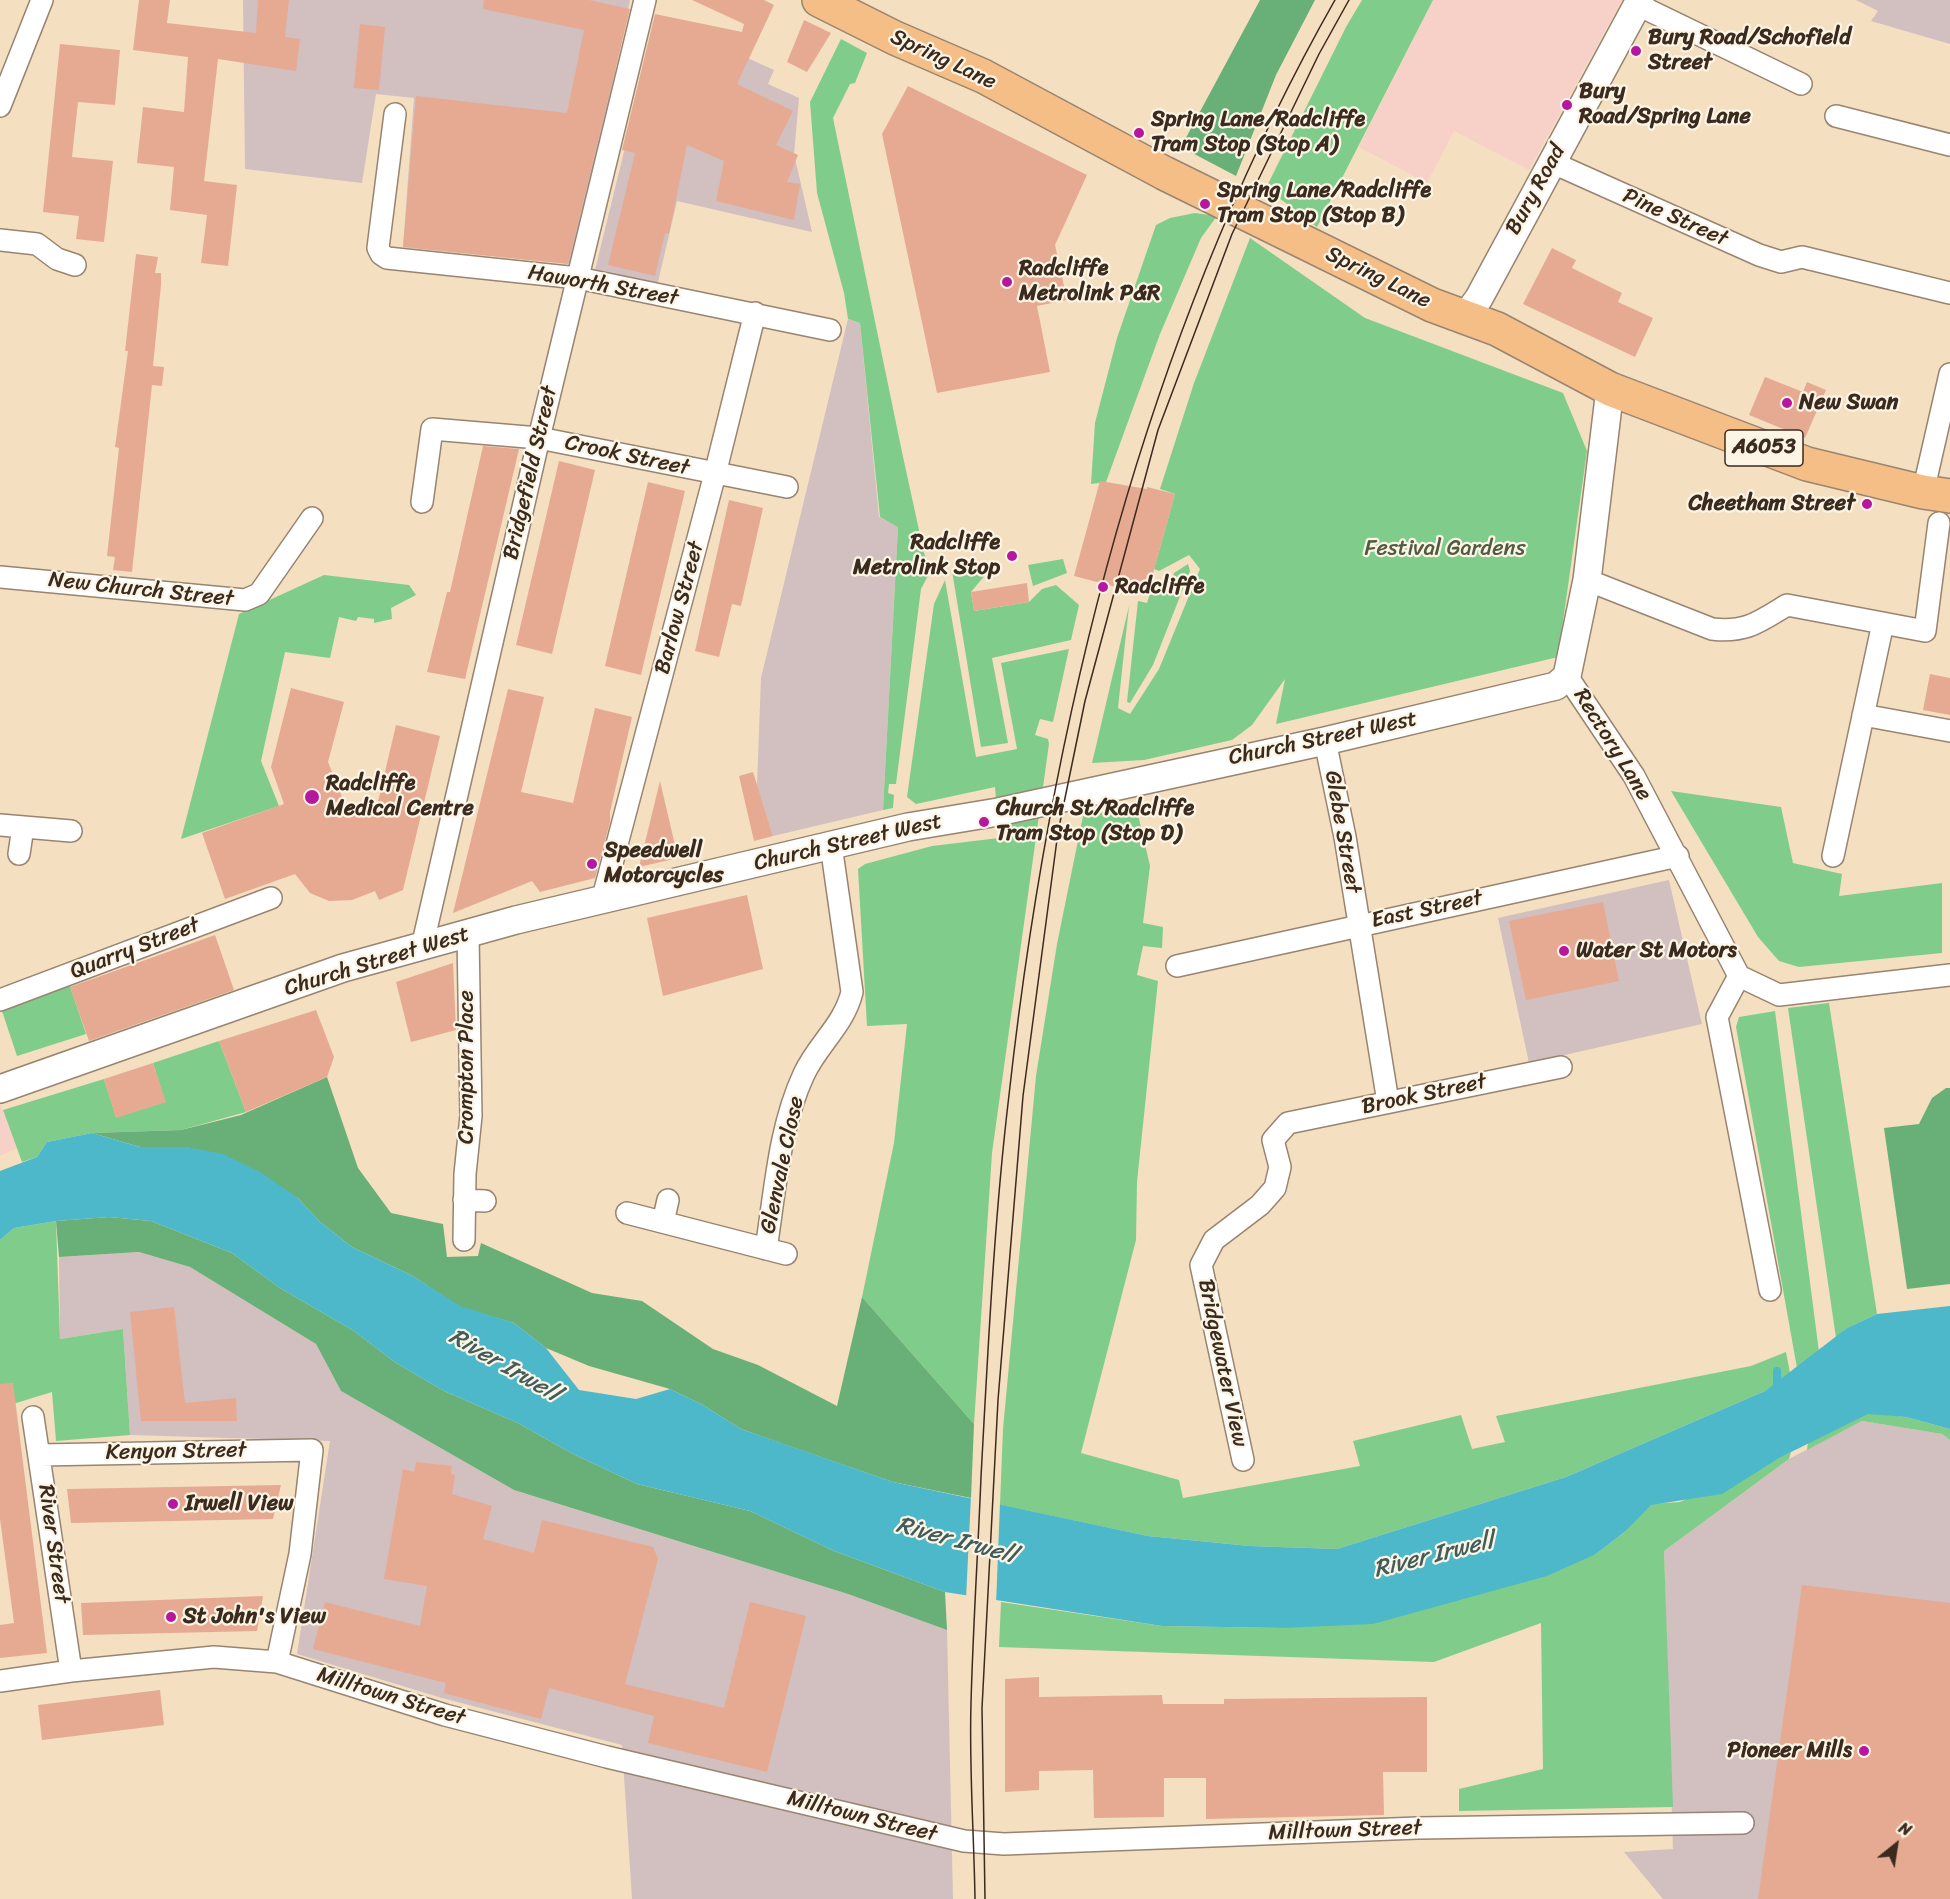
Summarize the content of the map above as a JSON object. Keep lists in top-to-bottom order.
{
  "streets": {
    "main road": ["Spring Lane", "A6053"],
    "street": [
      "Bury Road",
      "Pine Street",
      "Haworth Street",
      "Crook Street",
      "Bridgefield Street",
      "New Church Street",
      "Barlow Street",
      "Church Street West",
      "Rectory Lane",
      "Glebe Street",
      "East Street",
      "Quarry Street",
      "Crompton Place",
      "Brook Street",
      "Glenvale Close",
      "Bridgewater View",
      "Kenyon Street",
      "River Street",
      "Milltown Street"
    ]
  },
  "crossings": [
    ["Spring Lane", "Bury Road"],
    ["Spring Lane", "Rectory Lane"],
    ["Bury Road", "Pine Street"],
    ["Haworth Street", "Bridgefield Street"],
    ["Haworth Street", "Barlow Street"],
    ["Crook Street", "Bridgefield Street"],
    ["Crook Street", "Barlow Street"],
    ["Bridgefield Street", "Church Street West"],
    ["Barlow Street", "Church Street West"],
    ["Church Street West", "Rectory Lane"],
    ["Church Street West", "Glebe Street"],
    ["Church Street West", "Crompton Place"],
    ["Church Street West", "Glenvale Close"],
    ["Rectory Lane", "East Street"],
    ["Glebe Street", "East Street"],
    ["Glebe Street", "Brook Street"],
    ["Brook Street", "Bridgewater View"],
    ["Kenyon Street", "River Street"],
    ["Kenyon Street", "Milltown Street"],
    ["River Street", "Milltown Street"]
  ],
  "water": ["River Irwell"],
  "parks": ["Festival Gardens"],
  "places": [
    "Bury Road/Schofield Street",
    "Bury Road/Spring Lane",
    "Spring Lane/Radcliffe Tram Stop (Stop A)",
    "Spring Lane/Radcliffe Tram Stop (Stop B)",
    "Radcliffe Metrolink P&R",
    "New Swan",
    "Cheetham Street",
    "Radcliffe Metrolink Stop",
    "Radcliffe",
    "Radcliffe Medical Centre",
    "Church St/Radcliffe Tram Stop (Stop D)",
    "Speedwell Motorcycles",
    "Water St Motors",
    "Irwell View",
    "St John's View",
    "Pioneer Mills"
  ],
  "north": "top right"
}
